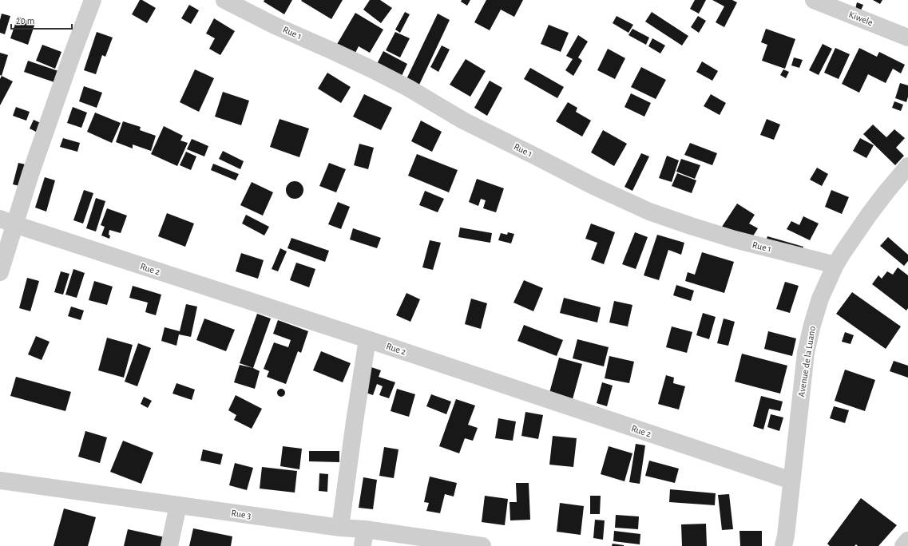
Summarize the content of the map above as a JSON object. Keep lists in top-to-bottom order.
{
  "streets": {
    "street": [
      "Kiwele",
      "Rue 1",
      "Rue 2",
      "Avenue de la Luano",
      "Rue 3"
    ]
  },
  "crossings": [
    ["Rue 1", "Avenue de la Luano"],
    ["Rue 2", "Avenue de la Luano"]
  ],
  "scale_bar": "20 m"
}
